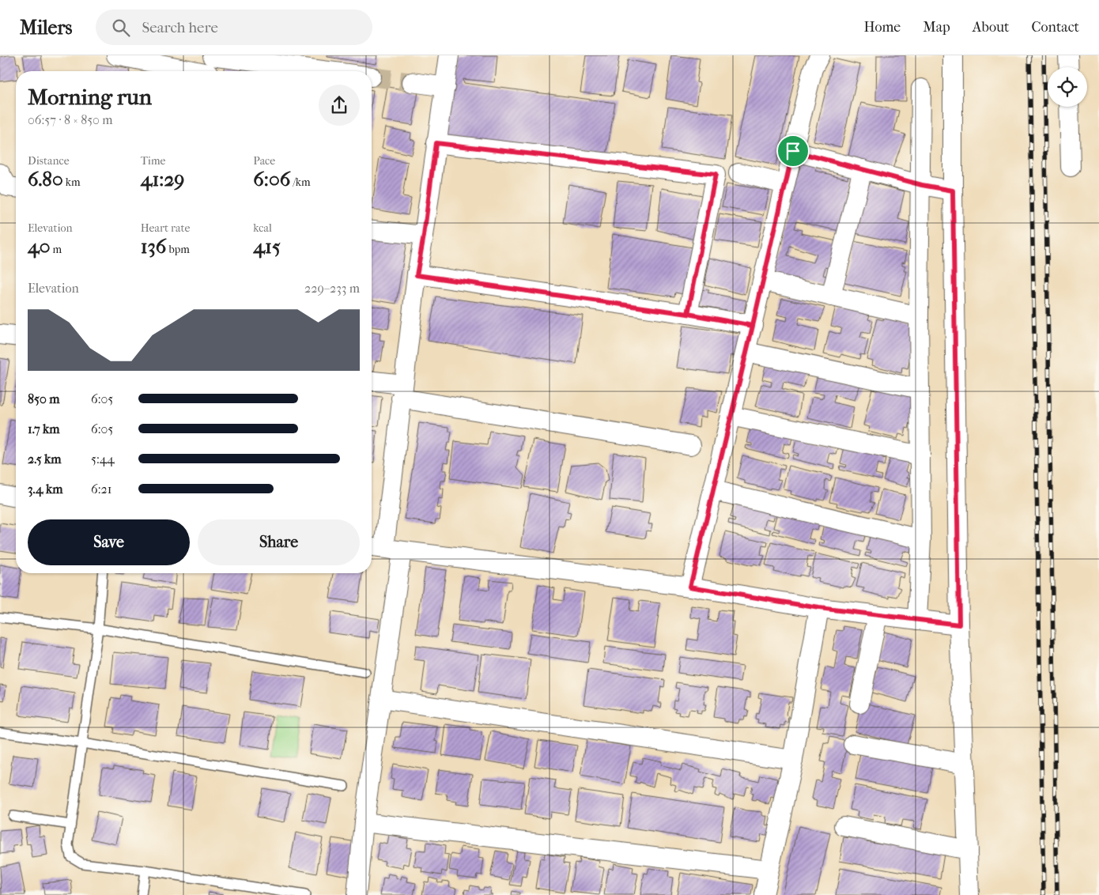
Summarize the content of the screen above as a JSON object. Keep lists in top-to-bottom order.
{
  "page": {
    "header": "Milers",
    "search": "Search here",
    "nav": [
      "Home",
      "Map",
      "About",
      "Contact"
    ],
    "heading": ["Morning run", "06:57 · 8 × 850 m"],
    "stats": [
      ["Distance", "6.80 km"],
      ["Time", "41:29"],
      ["Pace", "6:06 /km"],
      ["Elevation", "40 m"],
      ["Heart rate", "136 bpm"],
      ["kcal", "415"]
    ],
    "chart": ["Elevation", "229–233 m"],
    "list": [
      {
        "name": "850 m",
        "note": "6:05"
      },
      {
        "name": "1.7 km",
        "note": "6:05"
      },
      {
        "name": "2.5 km",
        "note": "5:44"
      },
      {
        "name": "3.4 km",
        "note": "6:21"
      }
    ],
    "buttons": ["Save", "Share"]
  }
}
